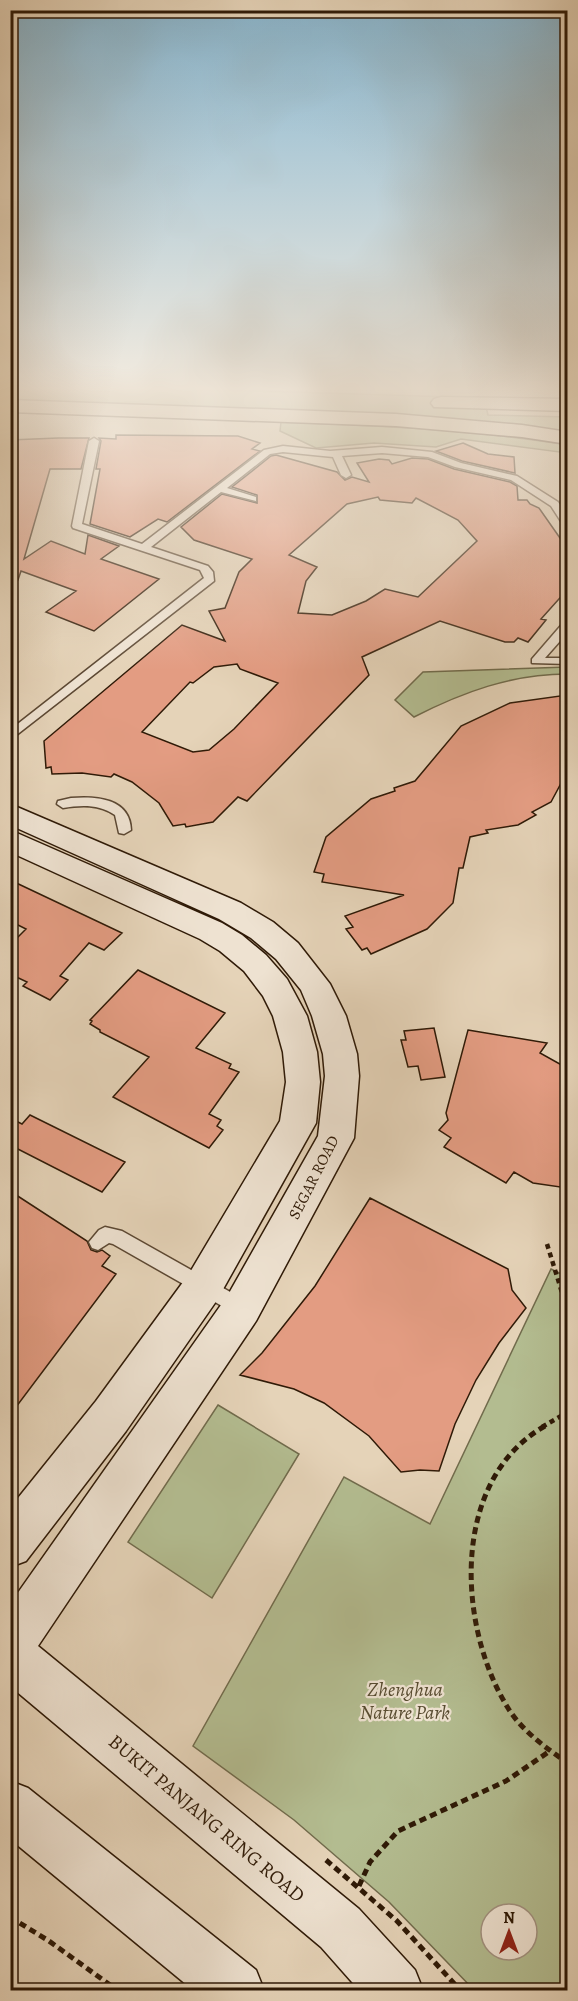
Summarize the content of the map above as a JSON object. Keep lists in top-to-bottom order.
{
  "streets": {
    "street": ["SEGAR ROAD", "BUKIT PANJANG RING ROAD"]
  },
  "parks": ["Zhenghua Nature Park"],
  "north": "top"
}
